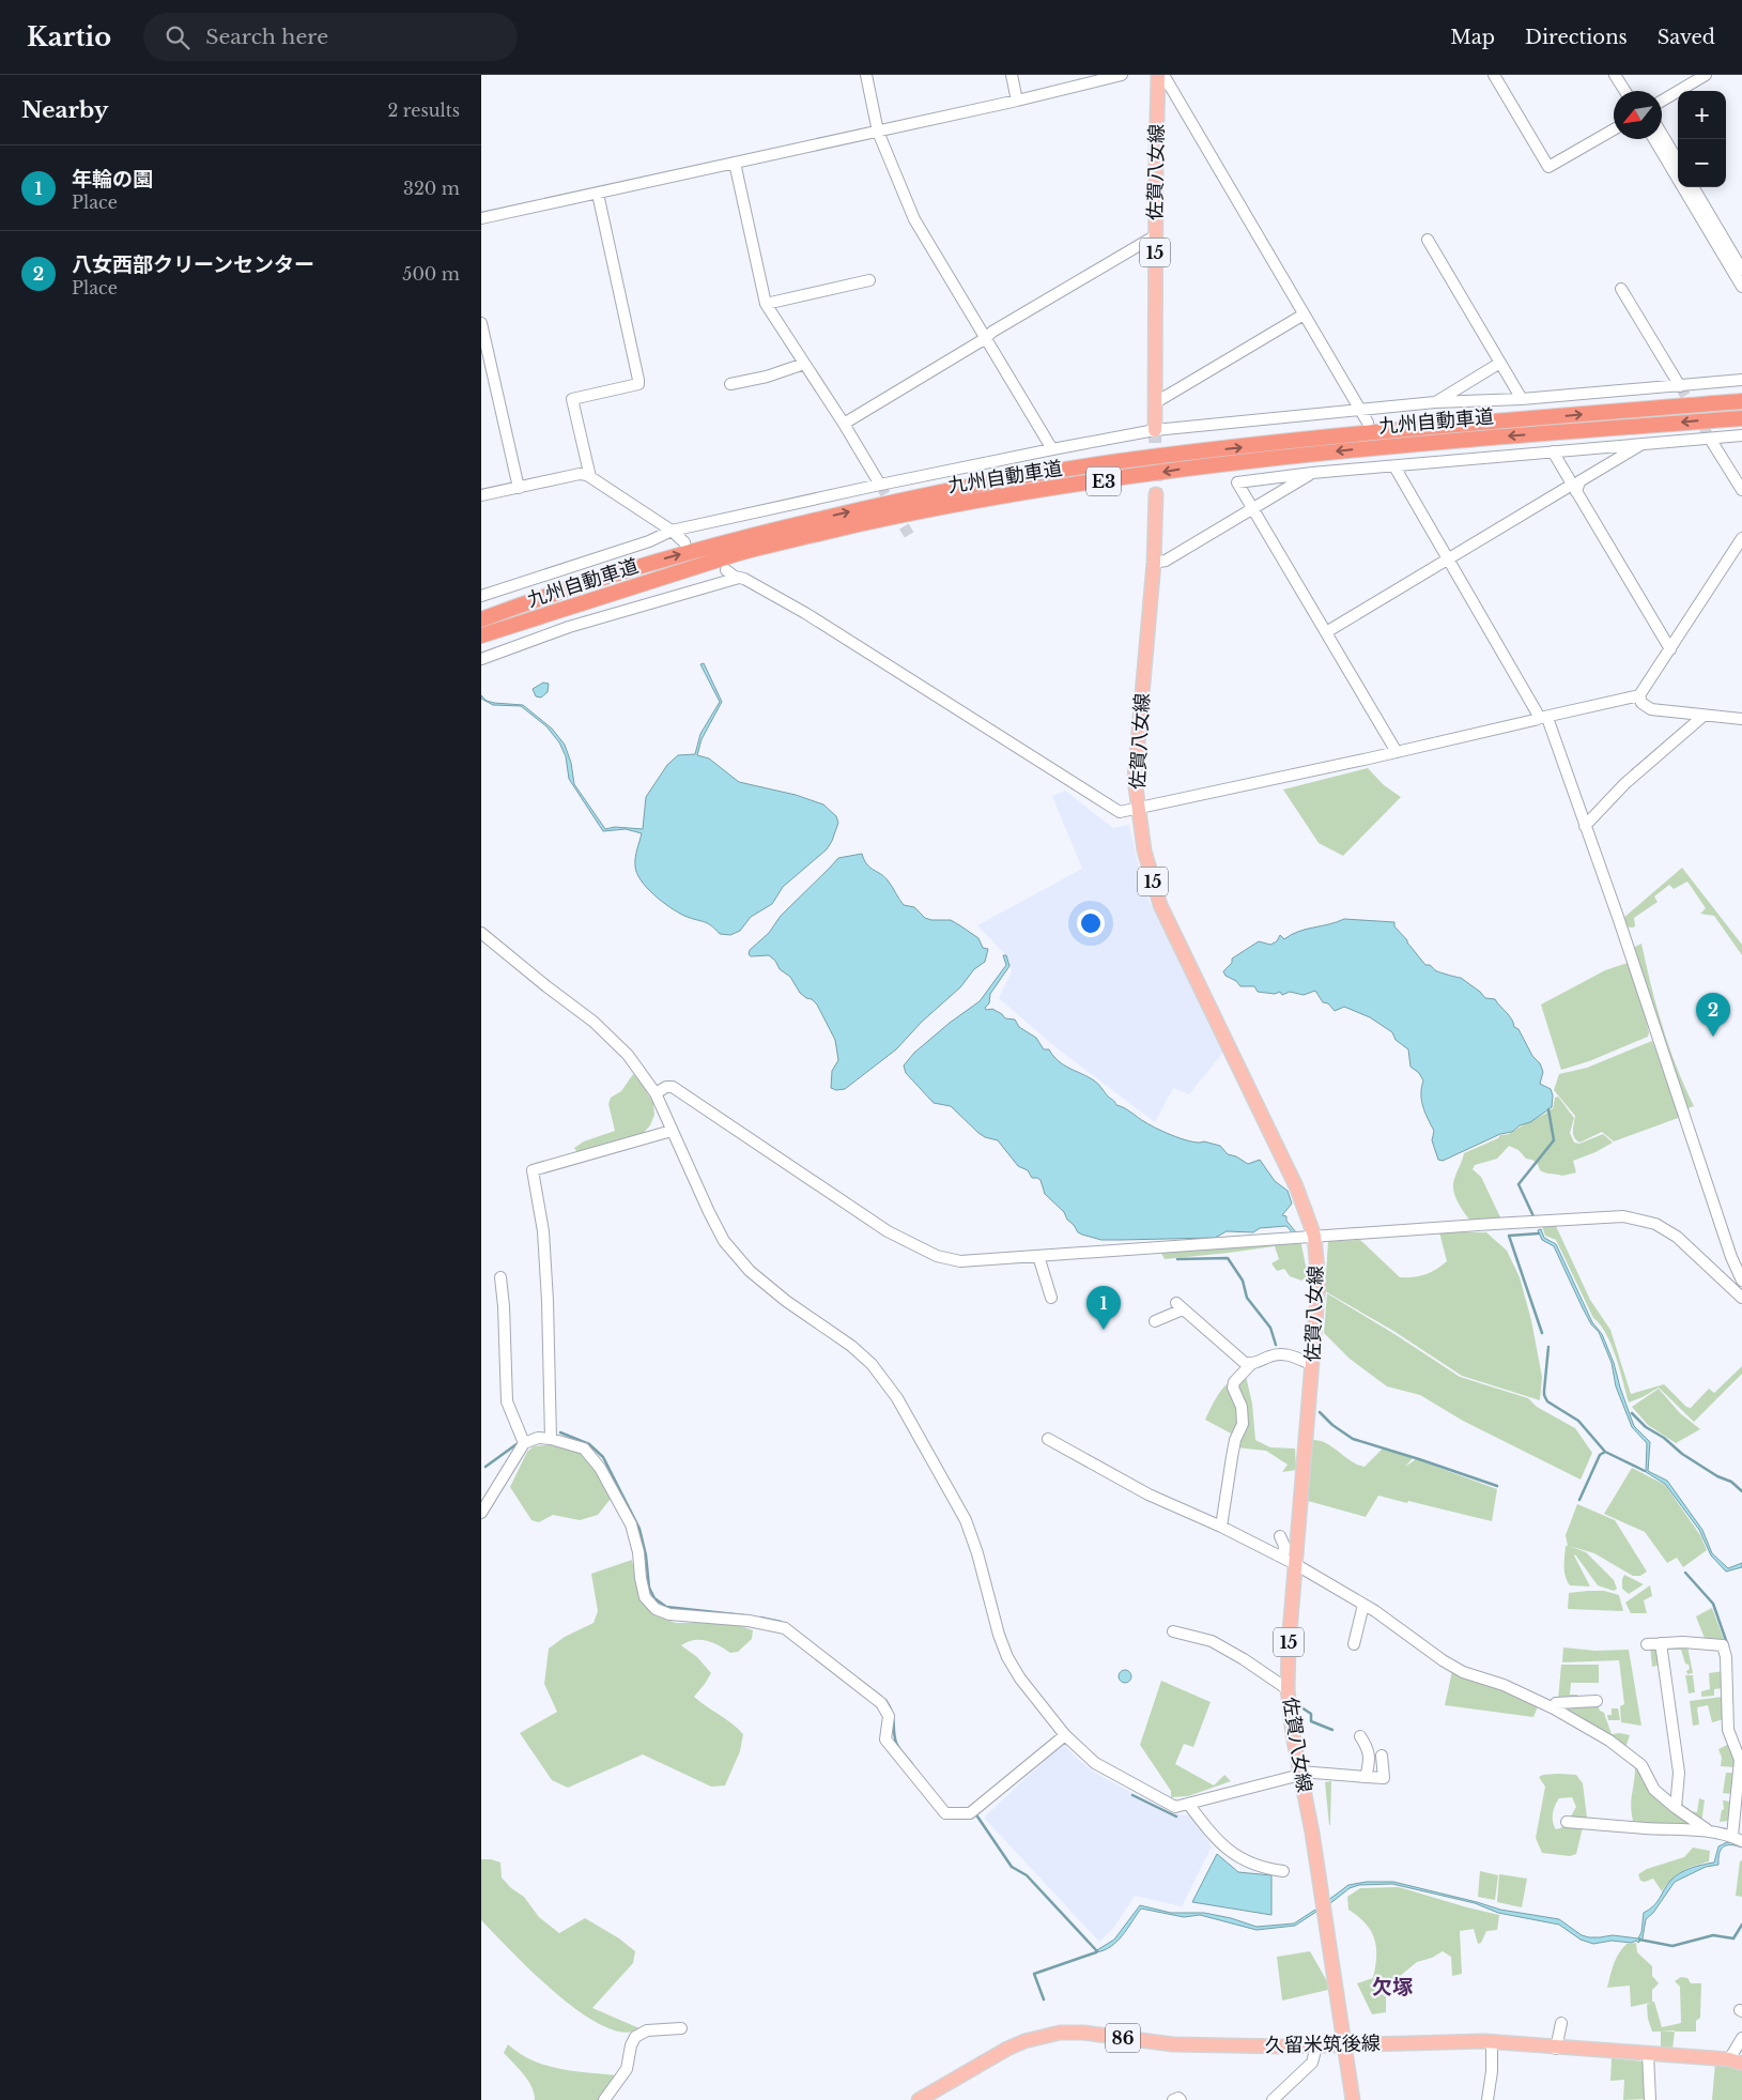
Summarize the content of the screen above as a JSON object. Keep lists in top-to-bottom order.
{
  "streets": {
    "highway": ["九州自動車道", "E3"],
    "main road": [
      "佐賀八女線",
      "15",
      "86",
      "久留米筑後線"
    ]
  },
  "crossings": [
    ["佐賀八女線", "久留米筑後線"]
  ],
  "districts": ["欠塚"],
  "north": "bottom left",
  "page": {
    "header": "Kartio",
    "search": "Search here",
    "nav": ["Map", "Directions", "Saved"],
    "heading": ["Nearby", "2 results"],
    "map_buttons": ["+", "−"],
    "list": [
      {
        "mark": "1",
        "name": "年輪の園",
        "note": "Place",
        "value": "320 m"
      },
      {
        "mark": "2",
        "name": "八女西部クリーンセンター",
        "note": "Place",
        "value": "500 m"
      }
    ],
    "pins": ["2", "1"]
  }
}
